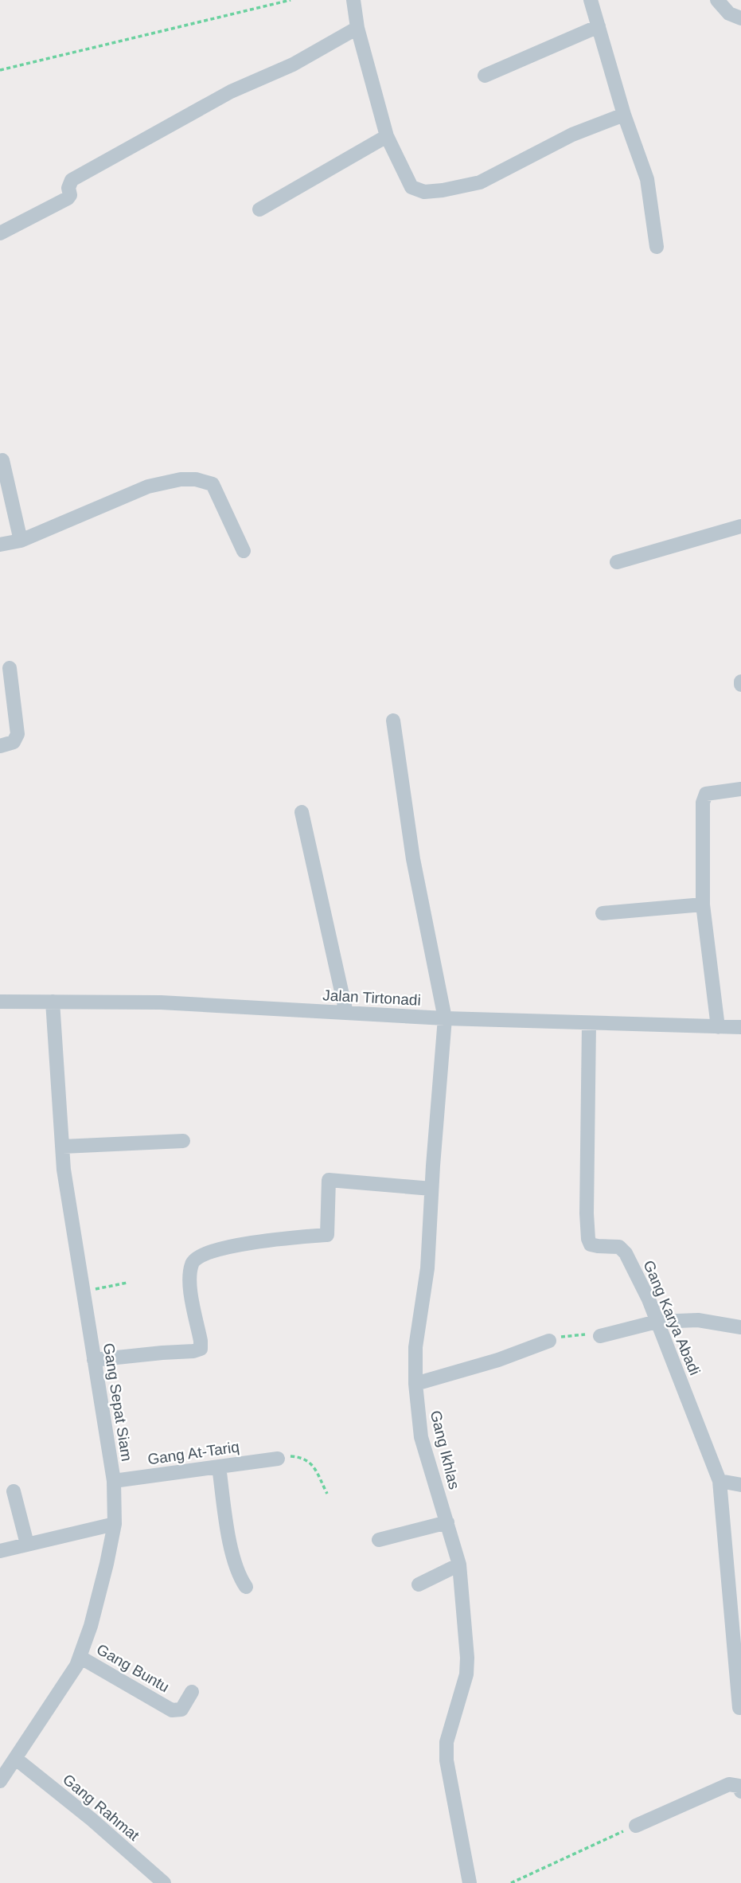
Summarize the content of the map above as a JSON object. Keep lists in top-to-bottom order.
{
  "streets": {
    "street": [
      "Jalan Tirtonadi",
      "Gang Karya Abadi",
      "Gang Sepat Siam",
      "Gang Ikhlas",
      "Gang At-Tariq",
      "Gang Buntu",
      "Gang Rahmat"
    ]
  },
  "crossings": [
    ["Jalan Tirtonadi", "Gang Karya Abadi"],
    ["Jalan Tirtonadi", "Gang Sepat Siam"],
    ["Jalan Tirtonadi", "Gang Ikhlas"],
    ["Gang Sepat Siam", "Gang At-Tariq"],
    ["Gang Sepat Siam", "Gang Buntu"],
    ["Gang Sepat Siam", "Gang Rahmat"]
  ]
}
